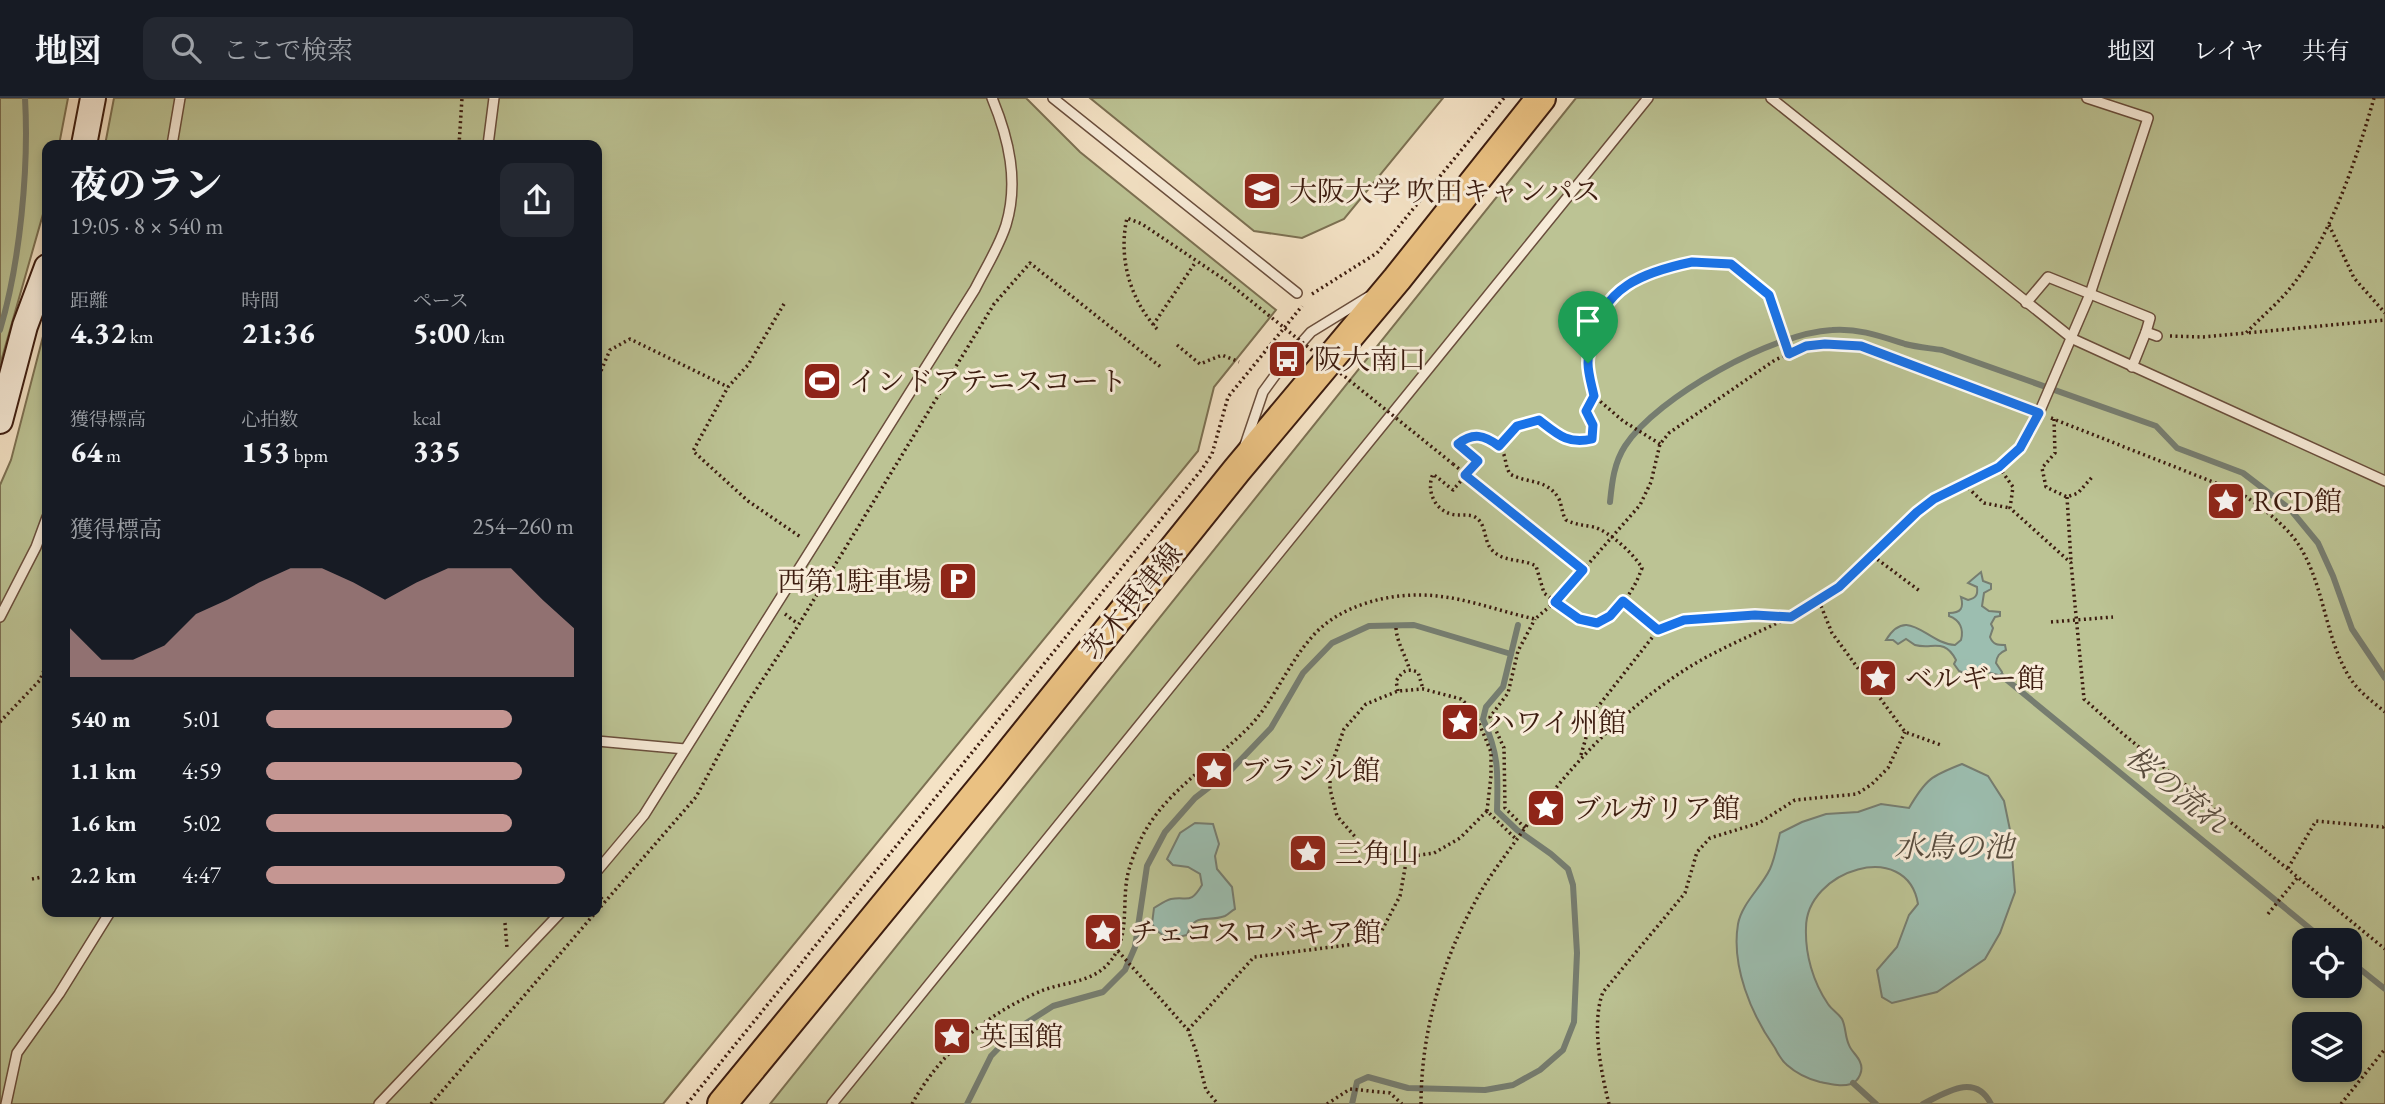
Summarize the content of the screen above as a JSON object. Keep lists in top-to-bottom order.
{
  "streets": {
    "main road": ["茨木摂津線"]
  },
  "water": ["桜の流れ", "水鳥の池"],
  "places": {
    "school or university": ["大阪大学 吹田キャンパス"],
    "bus stop": ["阪大南口"],
    "sports": ["インドアテニスコート"],
    "place": [
      "RCD館",
      "ベルギー館",
      "ハワイ州館",
      "ブラジル館",
      "ブルガリア館",
      "三角山",
      "チェコスロバキア館",
      "英国館"
    ],
    "parking": ["西第1駐車場"]
  },
  "page": {
    "header": "地図",
    "search": "ここで検索",
    "nav": ["地図", "レイヤ", "共有"],
    "heading": ["夜のラン", "19:05 · 8 × 540 m"],
    "stats": [
      ["距離", "4.32 km"],
      ["時間", "21:36"],
      ["ペース", "5:00 /km"],
      ["獲得標高", "64 m"],
      ["心拍数", "153 bpm"],
      ["kcal", "335"]
    ],
    "chart": ["獲得標高", "254–260 m"],
    "list": [
      {
        "name": "540 m",
        "note": "5:01"
      },
      {
        "name": "1.1 km",
        "note": "4:59"
      },
      {
        "name": "1.6 km",
        "note": "5:02"
      },
      {
        "name": "2.2 km",
        "note": "4:47"
      }
    ]
  }
}
